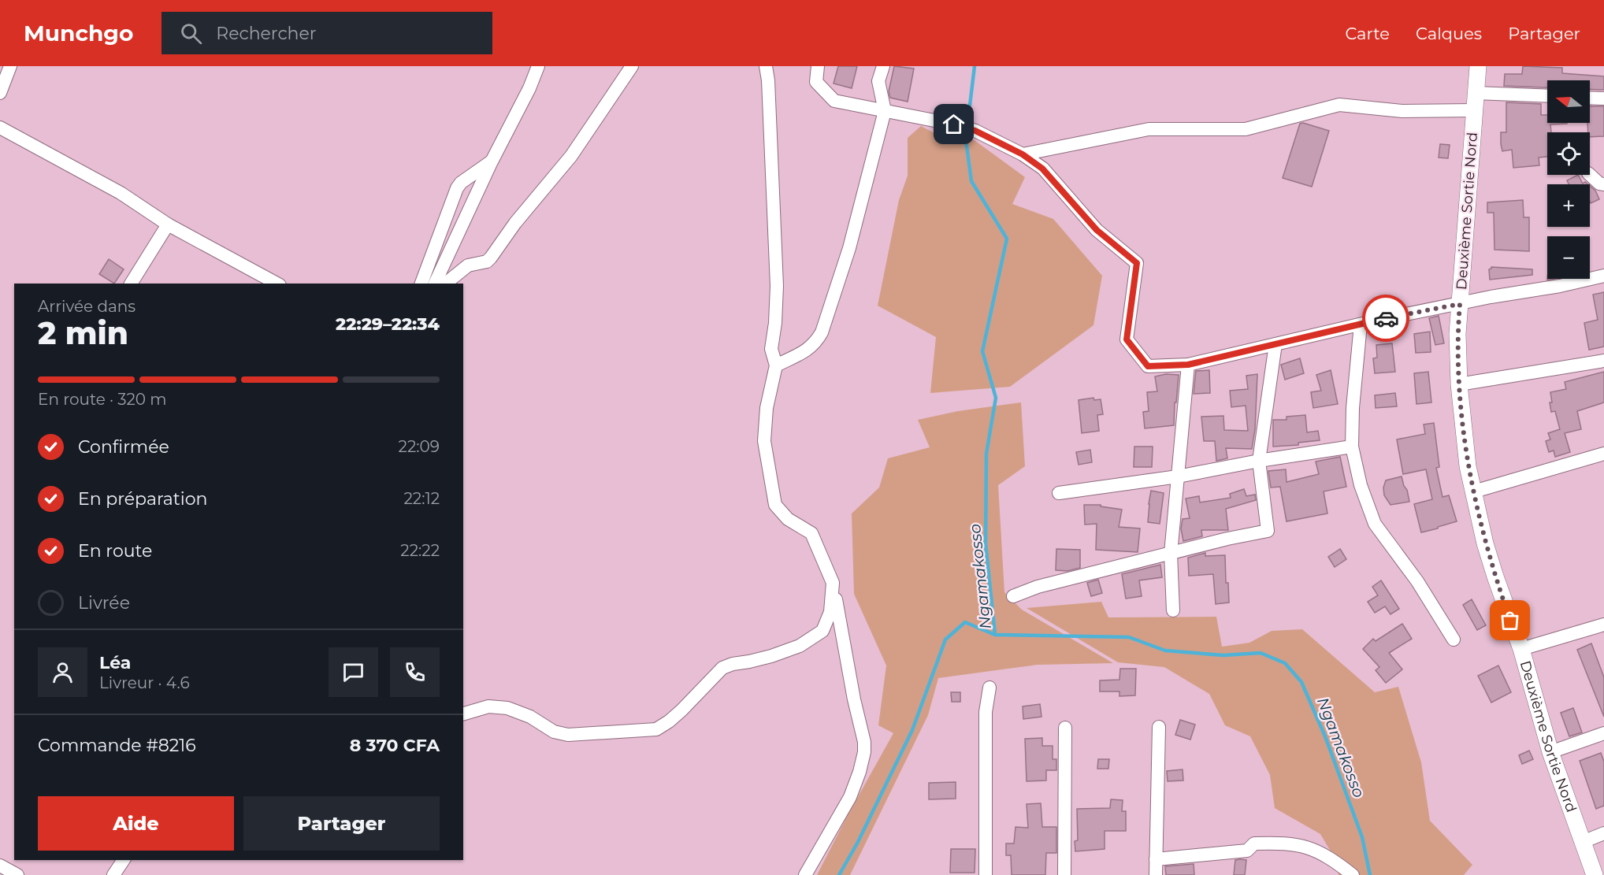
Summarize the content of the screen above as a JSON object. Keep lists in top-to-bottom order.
{
  "streets": {
    "main road": ["Deuxième Sortie Nord"]
  },
  "water": ["Ngamakosso"],
  "north": "left",
  "page": {
    "header": "Munchgo",
    "search": "Rechercher",
    "nav": ["Carte", "Calques", "Partager"],
    "map_buttons": ["+", "−"],
    "heading": ["2 min", "Arrivée dans", "22:29–22:34"],
    "panel": [
      "Léa",
      "Livreur · 4.6",
      "Commande #8216",
      "8 370 CFA"
    ],
    "bar": "En route · 320 m",
    "list": [
      ["Confirmée", "22:09"],
      ["En préparation", "22:12"],
      ["En route", "22:22"],
      "Livrée"
    ],
    "buttons": ["Aide", "Partager"]
  }
}
